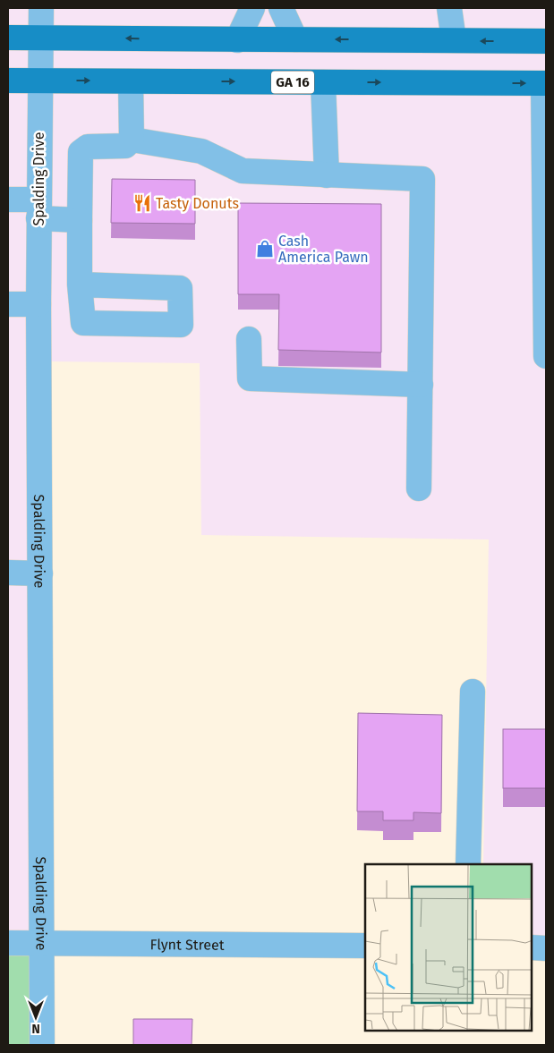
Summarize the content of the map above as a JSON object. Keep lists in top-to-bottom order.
{
  "streets": {
    "main road": ["GA 16"],
    "street": ["Spalding Drive", "Flynt Street"]
  },
  "crossings": [
    ["GA 16", "Spalding Drive"],
    ["Spalding Drive", "Flynt Street"]
  ],
  "places": {
    "restaurant": ["Tasty Donuts"],
    "shop": ["Cash America Pawn"]
  },
  "north": "bottom"
}
